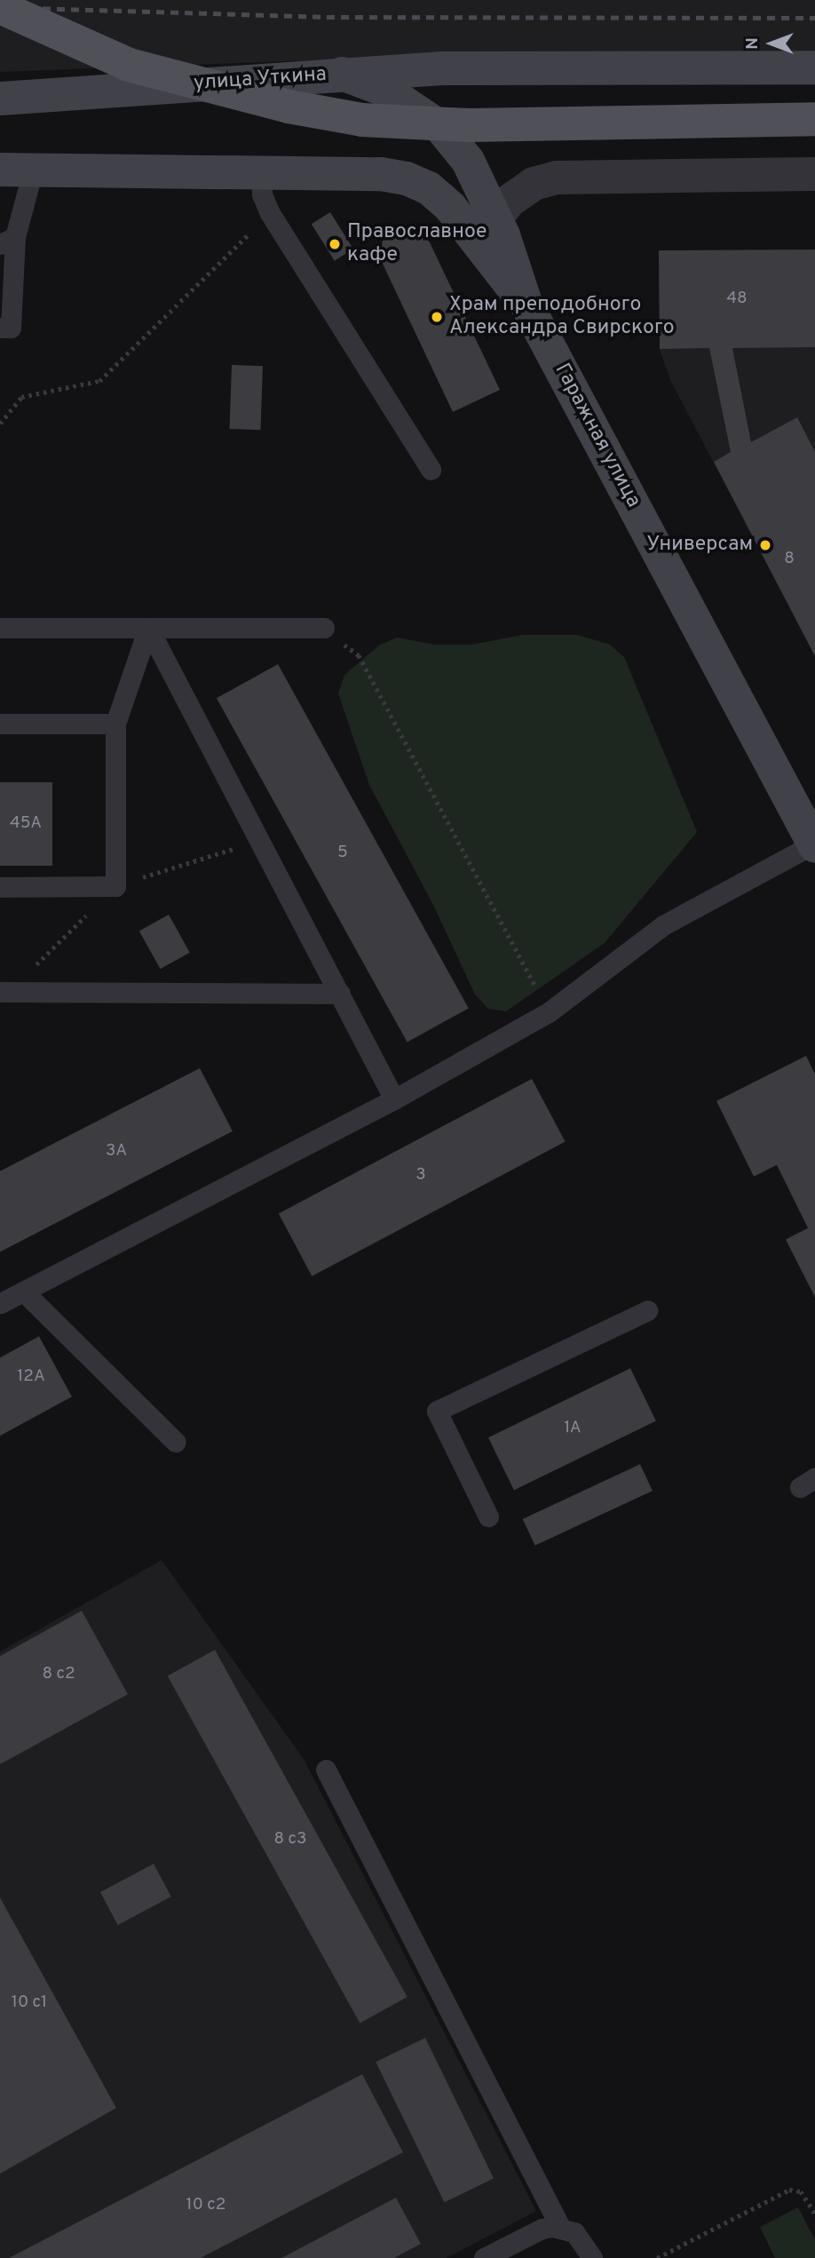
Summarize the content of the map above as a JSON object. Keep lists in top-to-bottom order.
{
  "streets": {
    "street": ["улица Уткина", "Гаражная улица"]
  },
  "crossings": [
    ["улица Уткина", "Гаражная улица"]
  ],
  "places": ["Православное кафе", "Храм преподобного Александра Свирского", "Универсам"],
  "house_numbers": [
    "48",
    "8",
    "45А",
    "5",
    "3А",
    "3",
    "12А",
    "1А",
    "8 c2",
    "8 c3",
    "10 с1",
    "10 c2"
  ],
  "north": "left"
}
